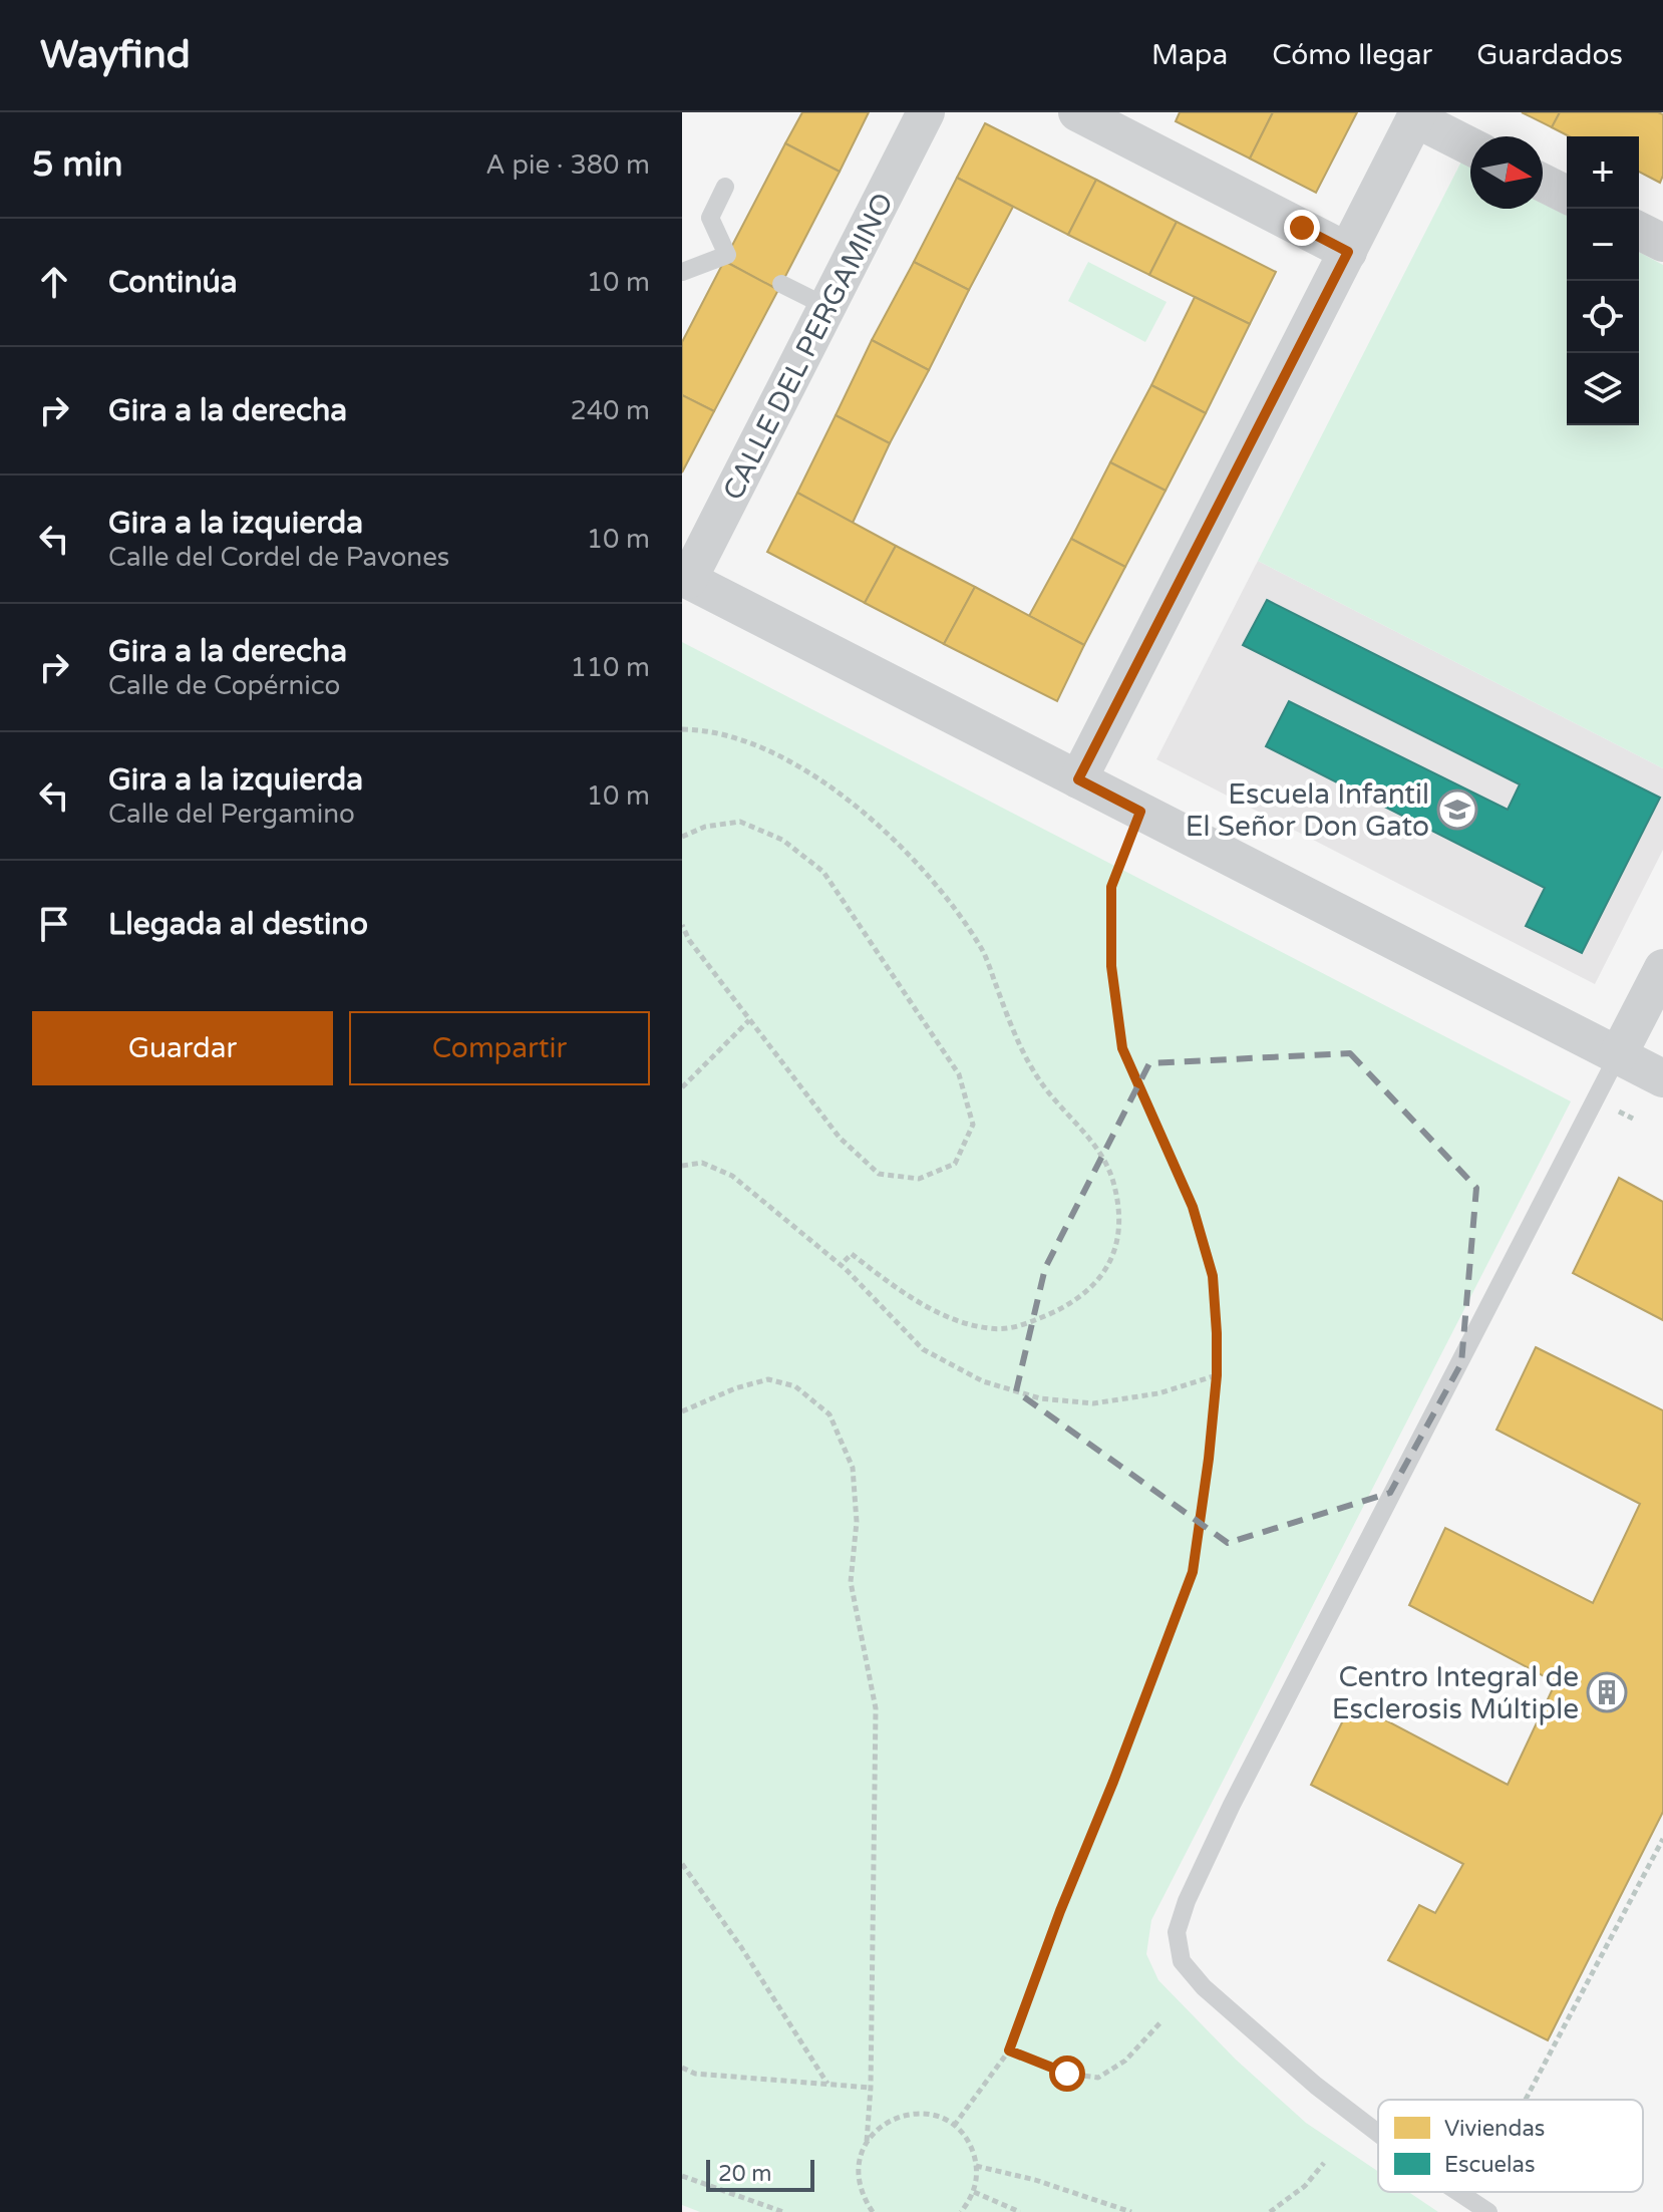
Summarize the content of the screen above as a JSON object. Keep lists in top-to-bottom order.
{
  "streets": {
    "street": ["CALLE DEL PERGAMINO"]
  },
  "places": {
    "school or university": ["Escuela Infantil El Señor Don Gato"],
    "building": ["Centro Integral de Esclerosis Múltiple"]
  },
  "legend": ["Viviendas", "Escuelas"],
  "scale_bar": "20 m",
  "north": "right",
  "page": {
    "header": "Wayfind",
    "nav": ["Mapa", "Cómo llegar", "Guardados"],
    "heading": ["5 min", "A pie · 380 m"],
    "map_buttons": ["+", "−"],
    "list": [
      ["Continúa", "10 m"],
      ["Gira a la derecha", "240 m"],
      ["Gira a la izquierda", "Calle del Cordel de Pavones", "10 m"],
      ["Gira a la derecha", "Calle de Copérnico", "110 m"],
      ["Gira a la izquierda", "Calle del Pergamino", "10 m"],
      "Llegada al destino"
    ],
    "buttons": ["Guardar", "Compartir"],
    "scale": "20 m"
  }
}
